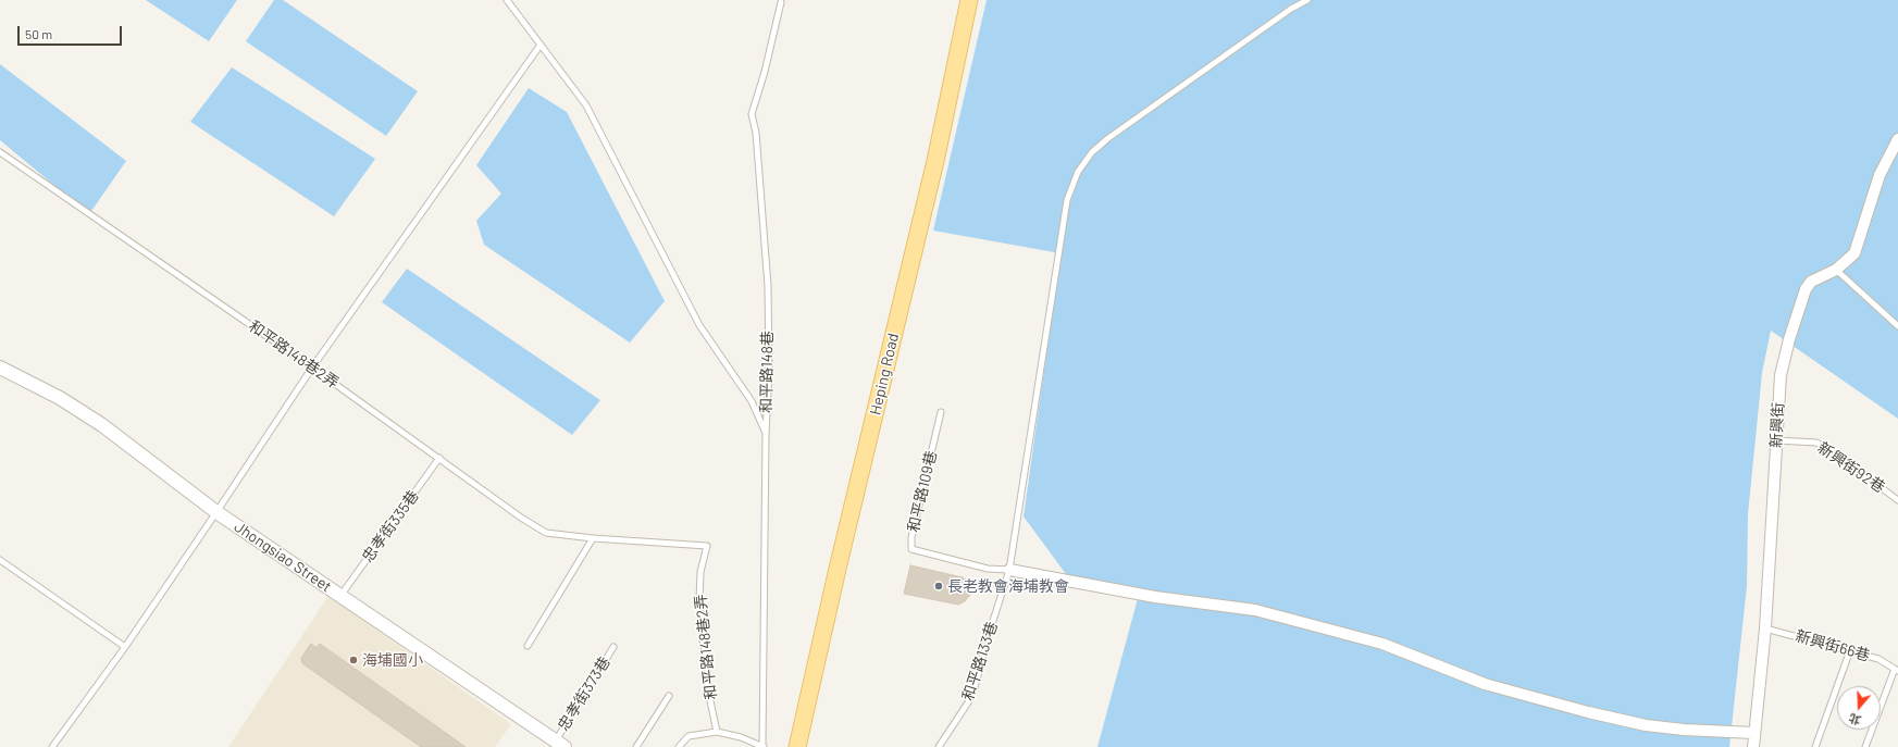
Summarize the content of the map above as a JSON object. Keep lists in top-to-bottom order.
{
  "streets": {
    "main road": ["Heping Road"],
    "street": ["新興街", "Jhongsiao Street"],
    "lane": [
      "和平路148巷2弄",
      "和平路148巷",
      "新興街92巷",
      "和平路109巷",
      "忠孝街335巷",
      "新興街66巷",
      "和平路133巷",
      "忠孝街373巷"
    ]
  },
  "crossings": [
    ["和平路148巷2弄", "忠孝街335巷"],
    ["新興街", "新興街92巷"],
    ["新興街", "新興街66巷"],
    ["和平路109巷", "和平路133巷"],
    ["忠孝街335巷", "Jhongsiao Street"],
    ["Jhongsiao Street", "忠孝街373巷"]
  ],
  "places": ["長老教會海埔教會", "海埔國小"],
  "scale_bar": "50 m",
  "north": "bottom"
}
